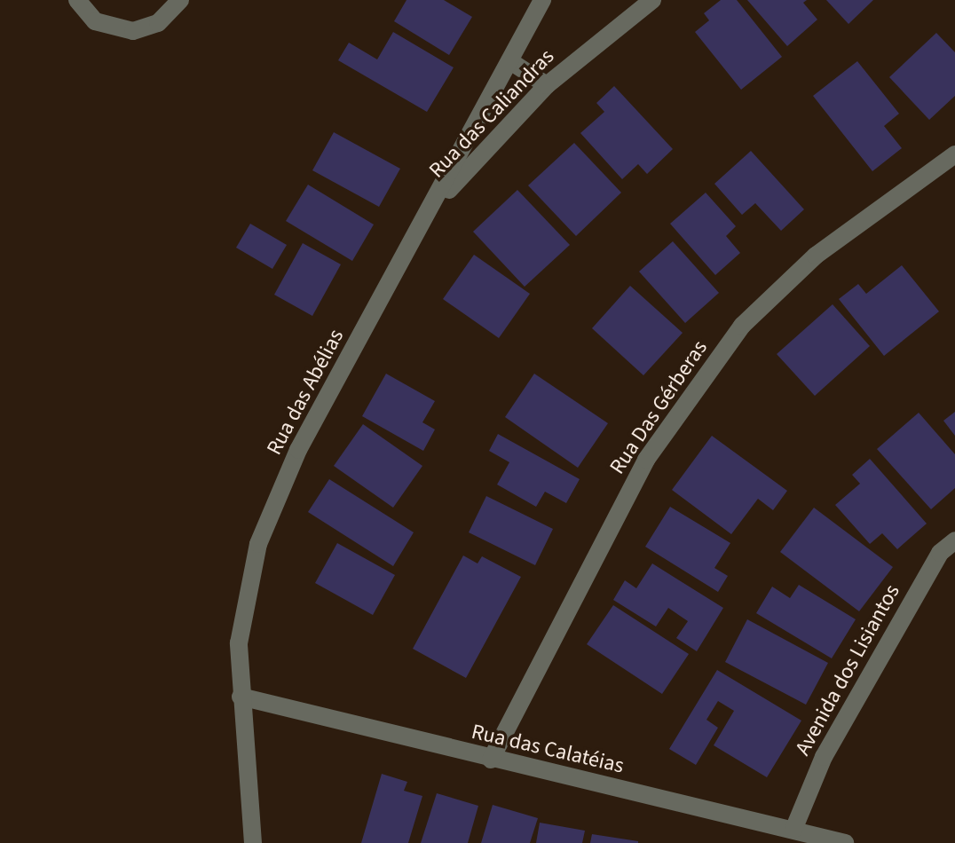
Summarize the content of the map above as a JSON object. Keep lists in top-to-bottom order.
{
  "streets": {
    "street": [
      "Rua das Caliandras",
      "Rua das Abélias",
      "Rua Das Gérberas",
      "Avenida dos Lisiantos",
      "Rua das Calatéias"
    ]
  },
  "crossings": [
    ["Rua das Caliandras", "Rua das Abélias"],
    ["Rua das Abélias", "Rua das Calatéias"],
    ["Rua Das Gérberas", "Rua das Calatéias"],
    ["Avenida dos Lisiantos", "Rua das Calatéias"]
  ]
}
